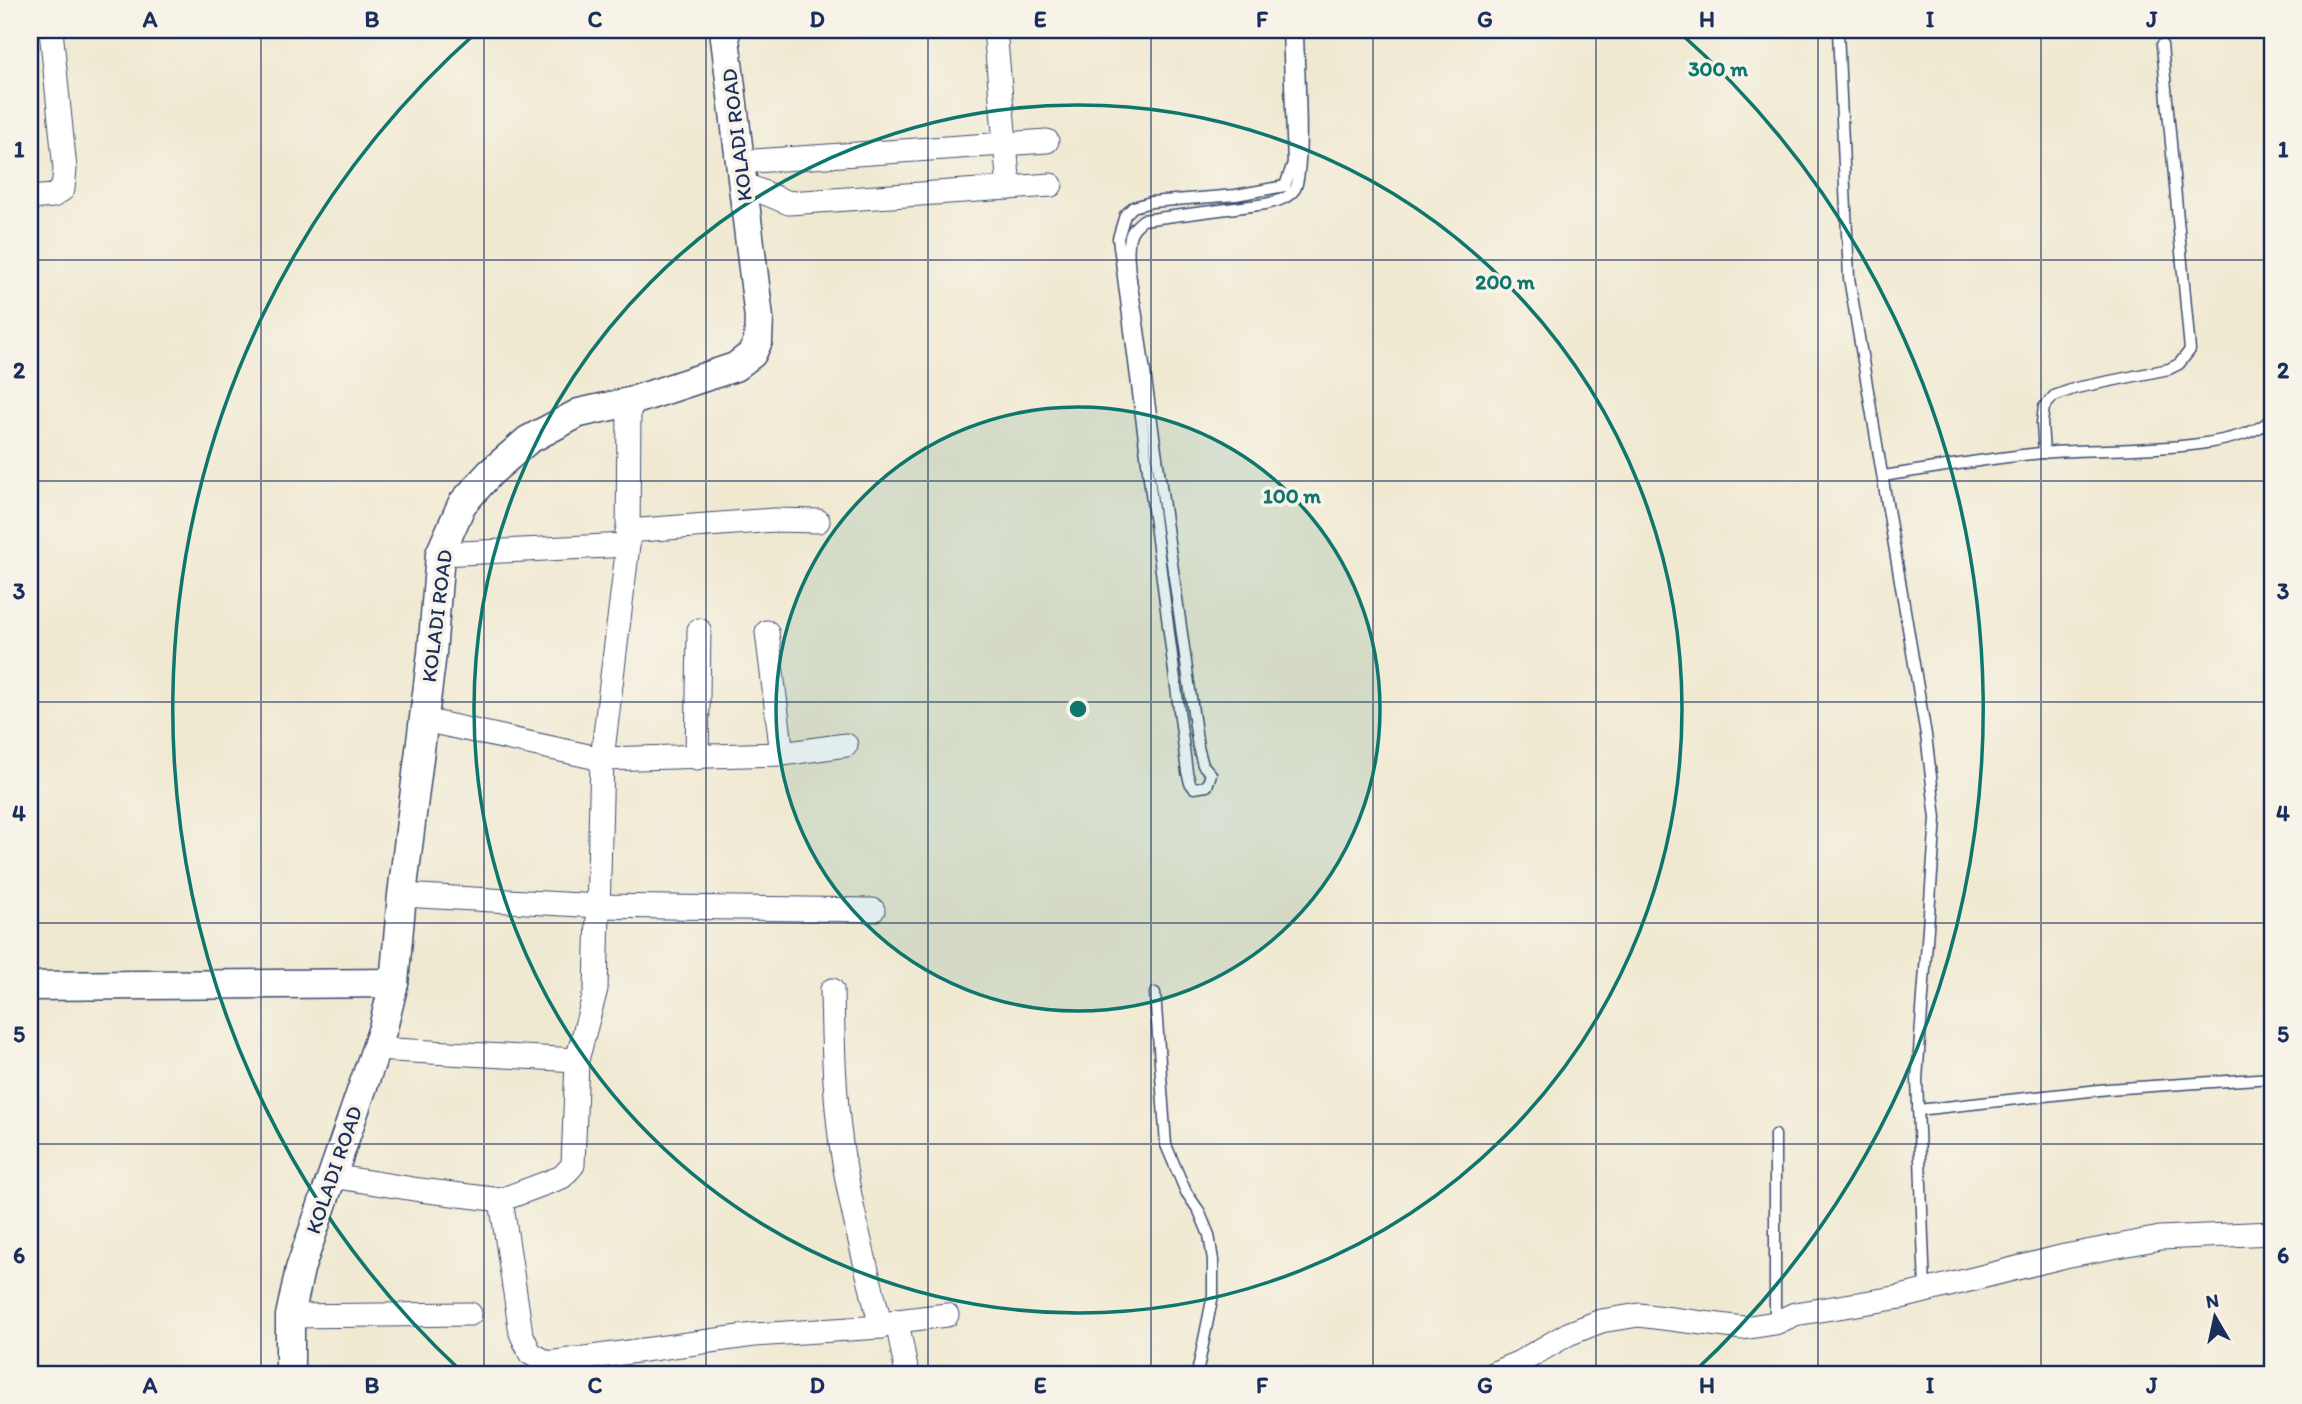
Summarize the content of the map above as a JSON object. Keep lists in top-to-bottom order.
{
  "streets": {
    "street": ["KOLADI ROAD"]
  },
  "north": "top",
  "grid": {
    "columns": [
      "A",
      "B",
      "C",
      "D",
      "E",
      "F",
      "G",
      "H",
      "I",
      "J"
    ],
    "rows": [
      "1",
      "2",
      "3",
      "4",
      "5",
      "6"
    ]
  },
  "rings": ["300 m", "200 m", "100 m"]
}
